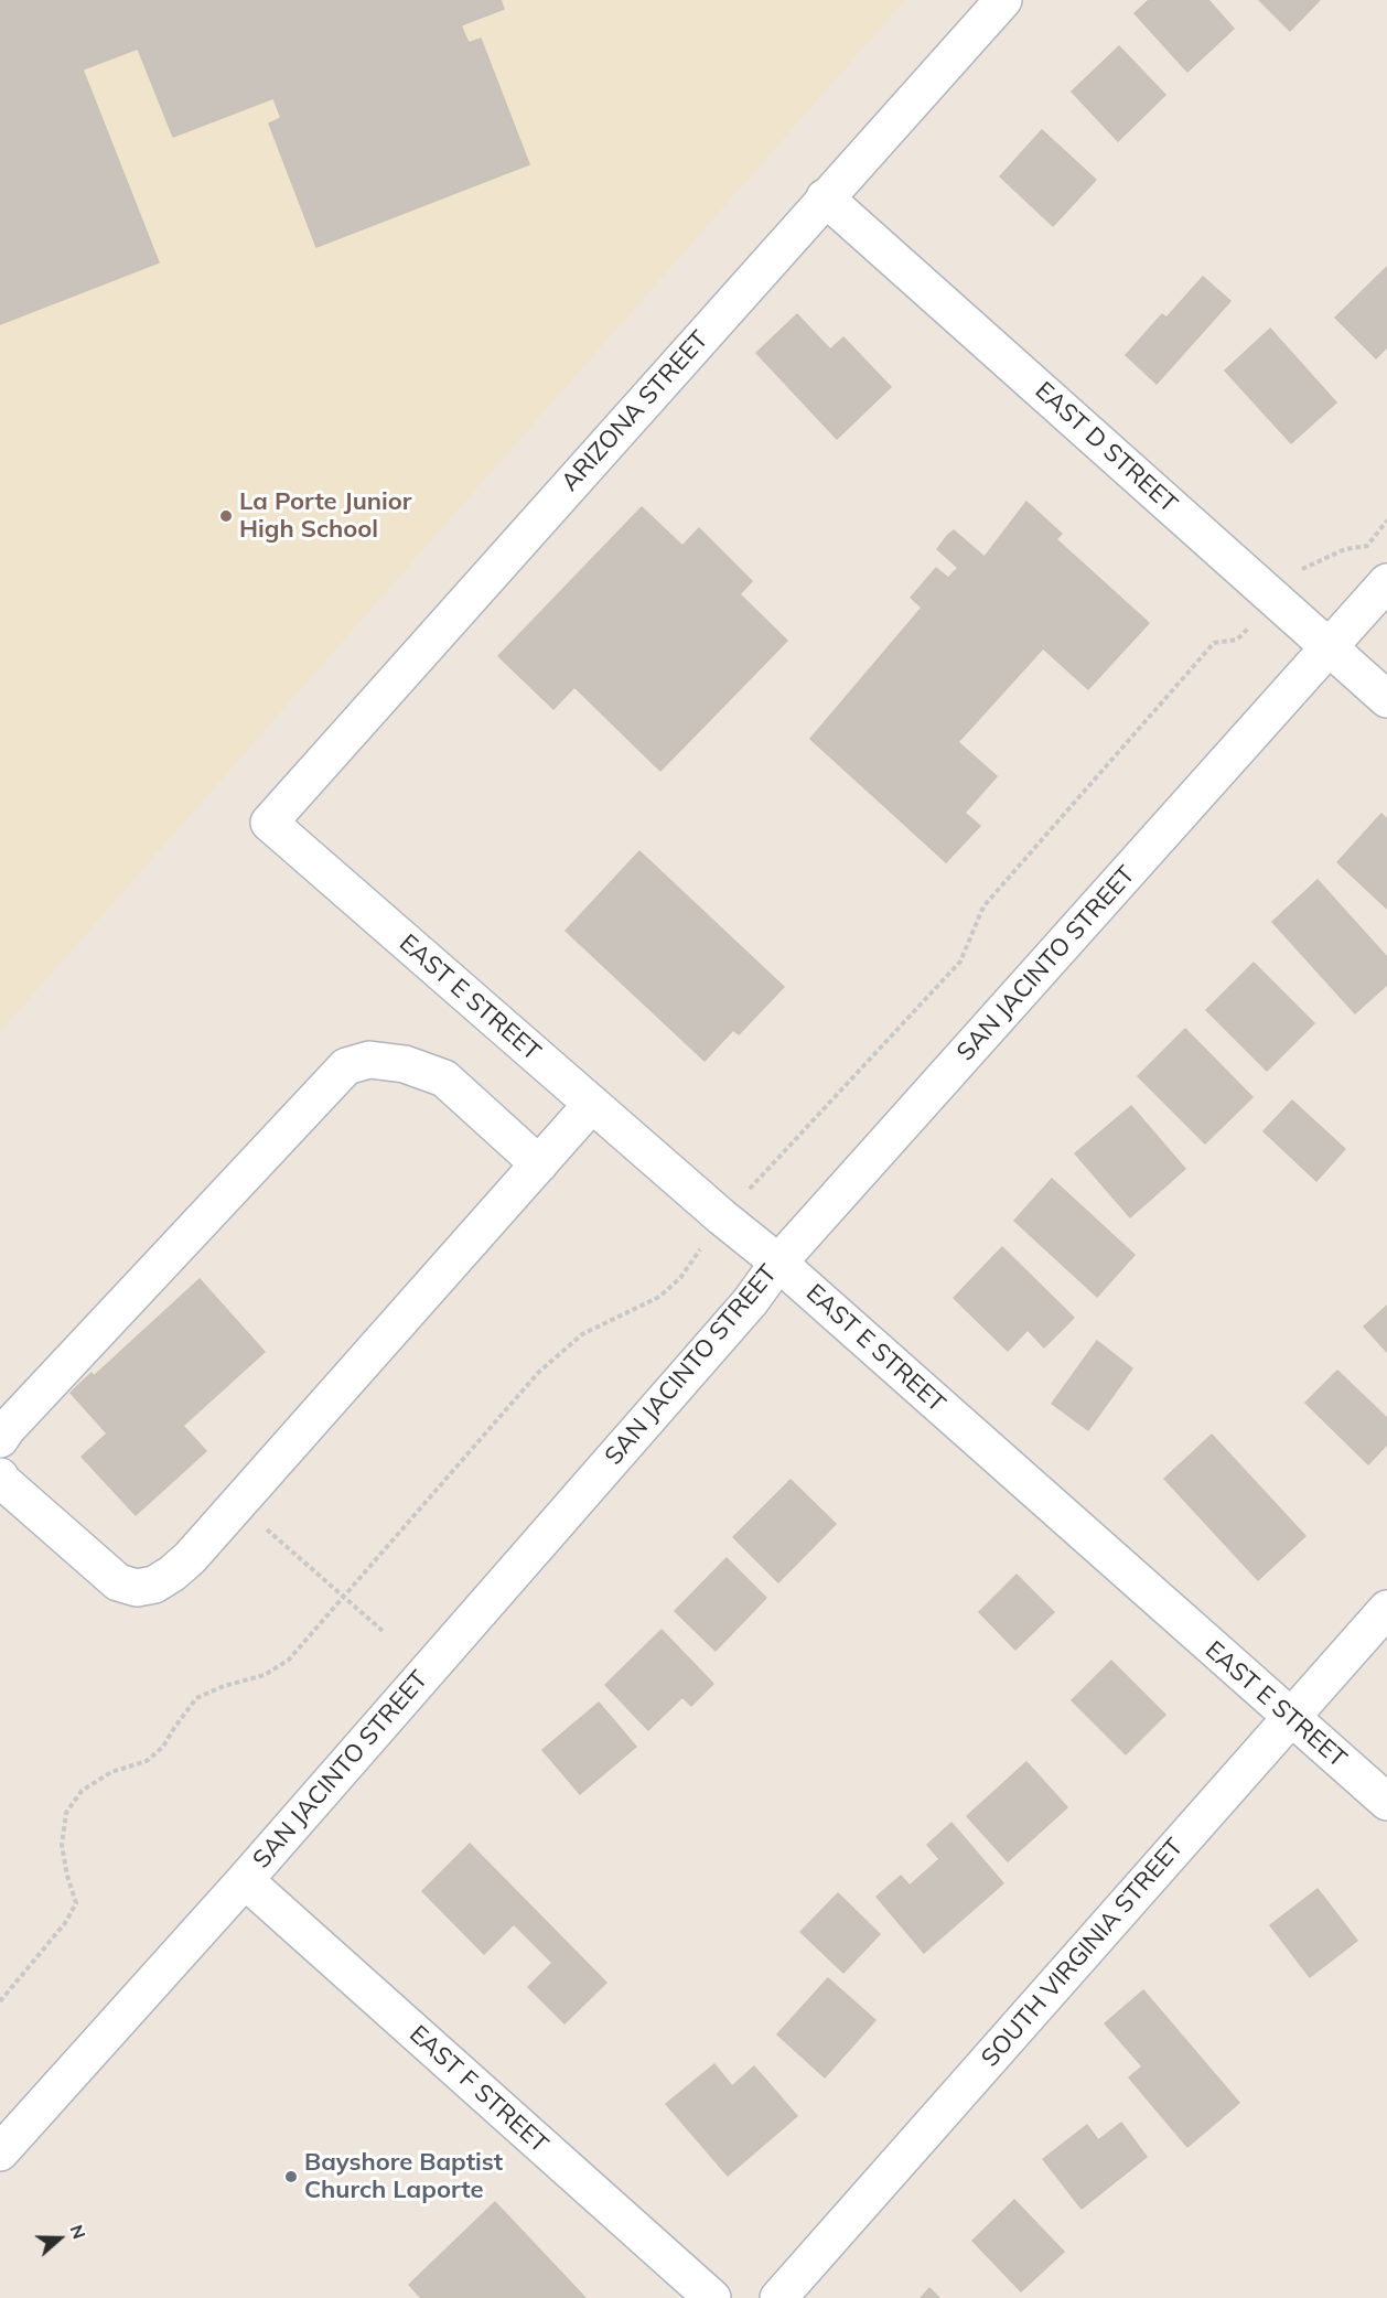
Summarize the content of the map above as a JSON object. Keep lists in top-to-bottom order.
{
  "streets": {
    "street": [
      "ARIZONA STREET",
      "EAST D STREET",
      "SAN JACINTO STREET",
      "EAST E STREET",
      "SOUTH VIRGINIA STREET",
      "EAST F STREET"
    ]
  },
  "crossings": [
    ["ARIZONA STREET", "EAST D STREET"],
    ["ARIZONA STREET", "EAST E STREET"],
    ["EAST D STREET", "SAN JACINTO STREET"],
    ["SAN JACINTO STREET", "EAST E STREET"],
    ["SAN JACINTO STREET", "EAST F STREET"],
    ["EAST E STREET", "SOUTH VIRGINIA STREET"]
  ],
  "places": ["La Porte Junior High School", "Bayshore Baptist Church Laporte"],
  "north": "right"
}
